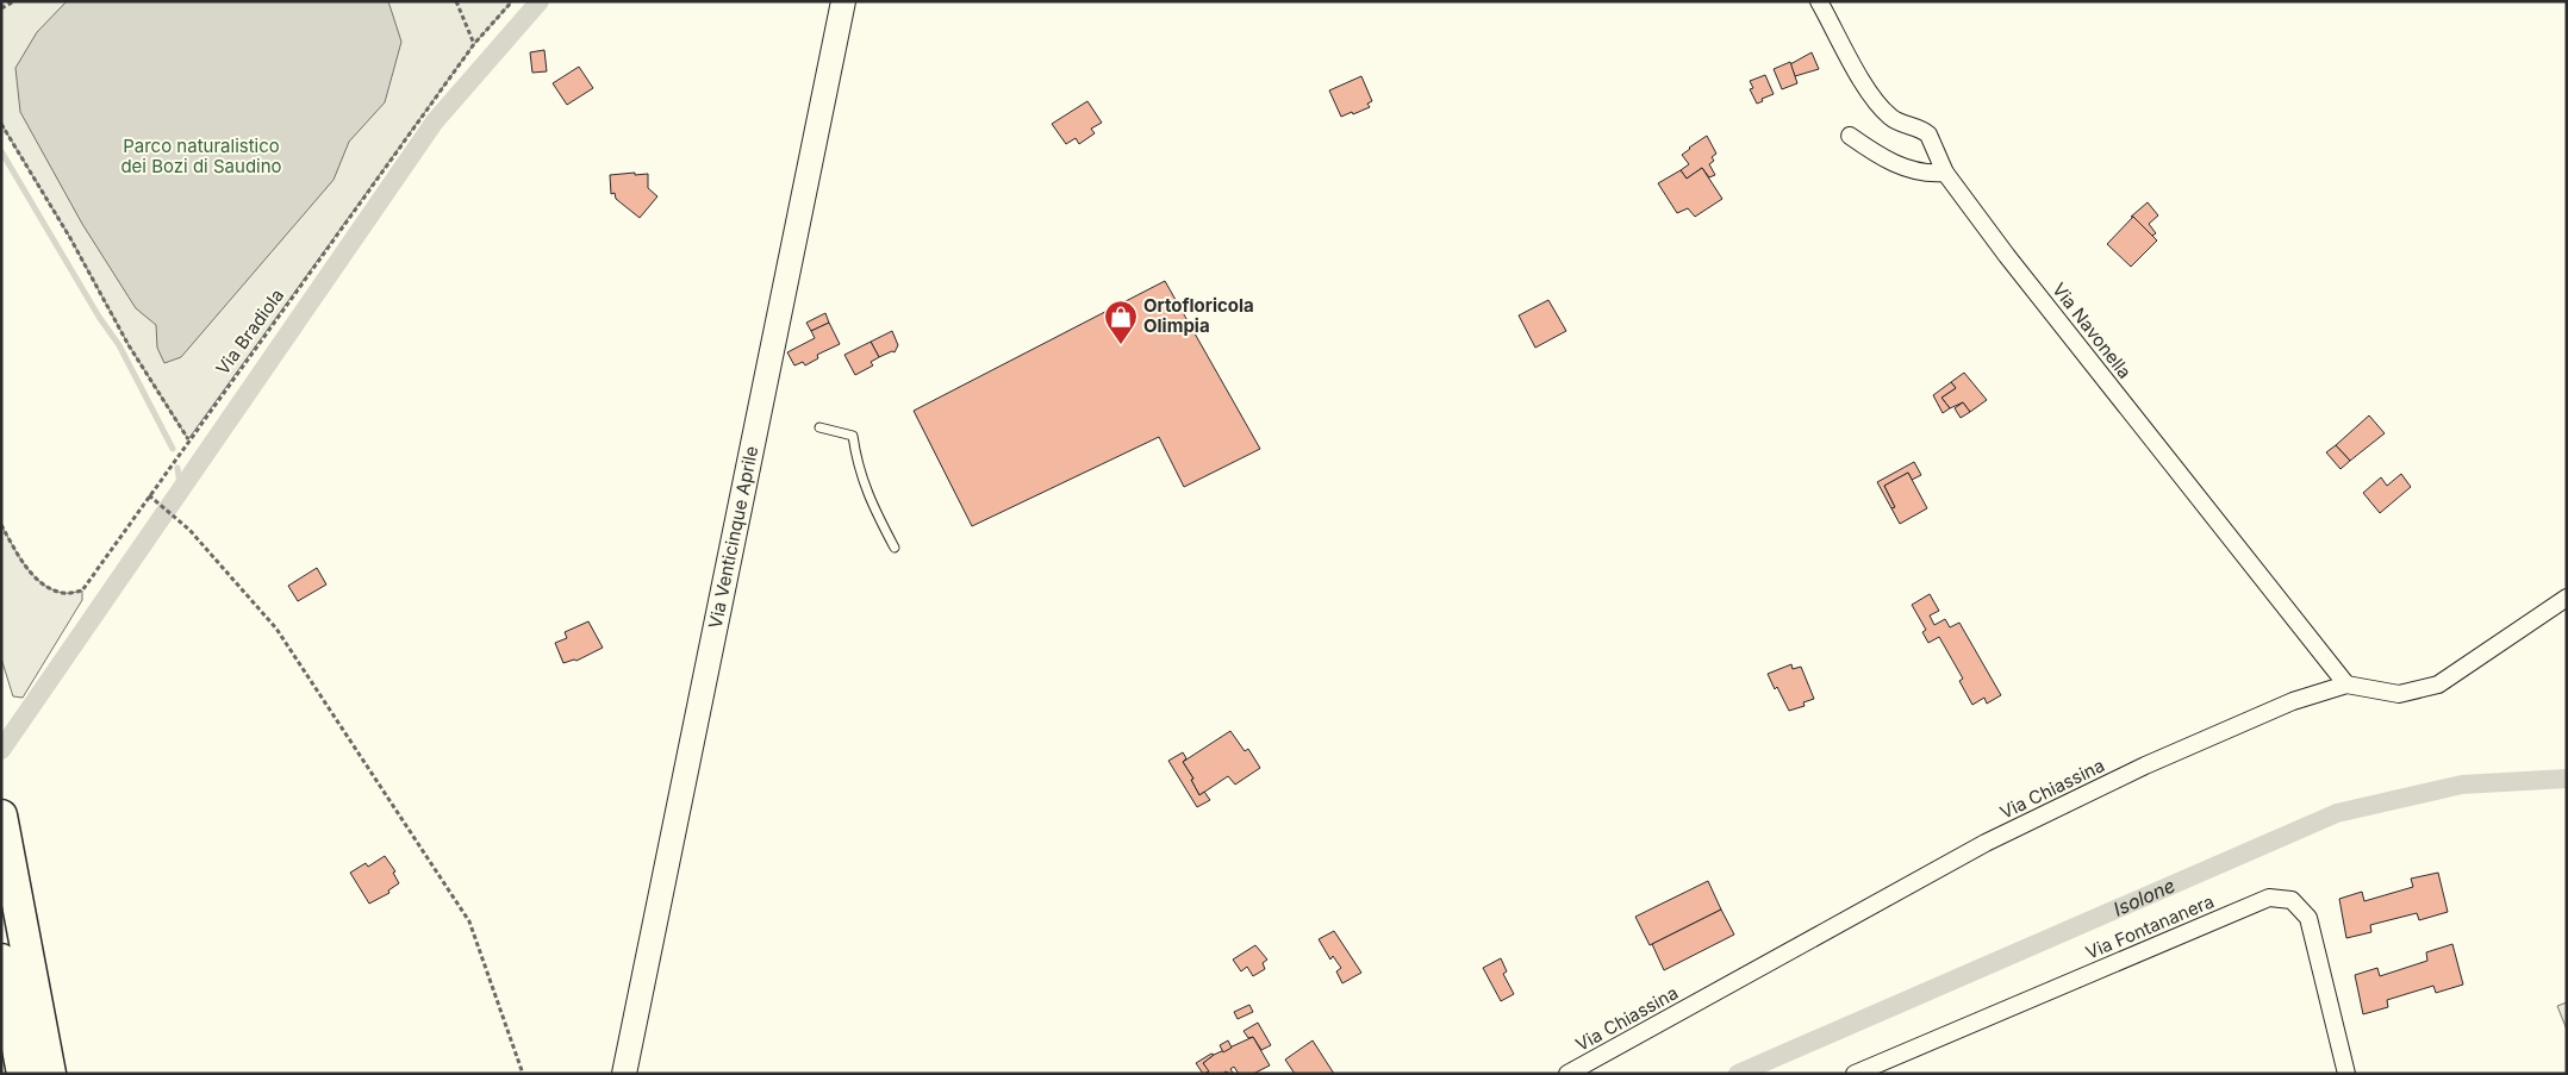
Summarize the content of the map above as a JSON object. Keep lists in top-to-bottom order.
{
  "streets": {
    "main road": ["Via Venticinque Aprile"],
    "street": ["Via Navonella", "Via Chiassina", "Via Fontananera"],
    "path": ["Via Bradiola"]
  },
  "crossings": [
    ["Via Navonella", "Via Chiassina"]
  ],
  "water": ["Isolone"],
  "parks": ["Parco naturalistico dei Bozi di Saudino"],
  "places": {
    "shop": ["Ortofloricola Olimpia"]
  }
}
